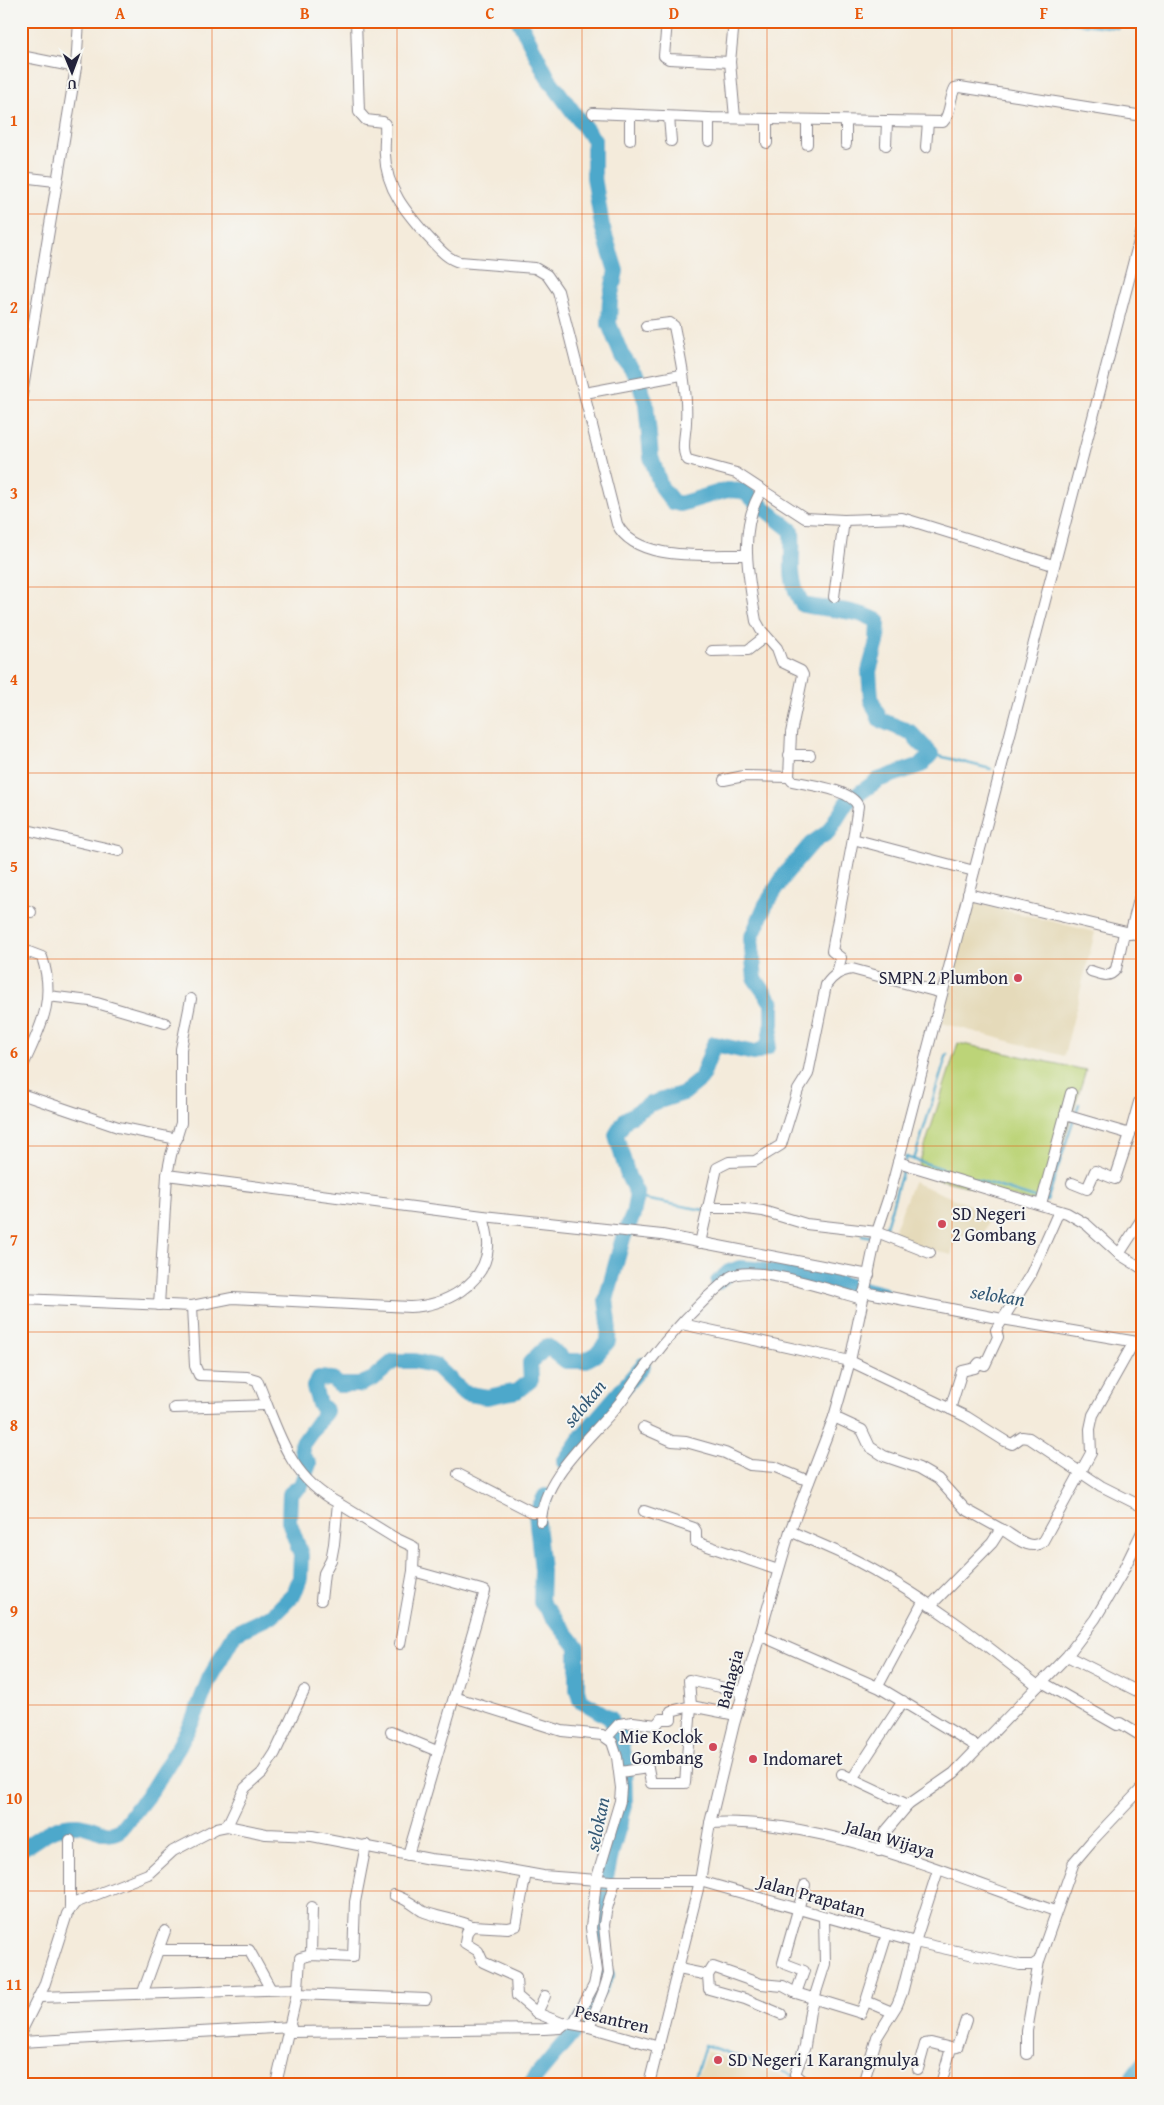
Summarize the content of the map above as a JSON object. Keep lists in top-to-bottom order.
{
  "streets": {
    "street": [
      "Bahagia",
      "Jalan Wijaya",
      "Jalan Prapatan",
      "Pesantren"
    ]
  },
  "crossings": [
    ["Bahagia", "Jalan Wijaya"],
    ["Bahagia", "Jalan Prapatan"],
    ["Bahagia", "Pesantren"]
  ],
  "water": ["selokan"],
  "places": [
    "SMPN 2 Plumbon",
    "SD Negeri 2 Gombang",
    "Mie Koclok Gombang",
    "Indomaret",
    "SD Negeri 1 Karangmulya"
  ],
  "north": "bottom",
  "grid": {
    "columns": [
      "A",
      "B",
      "C",
      "D",
      "E",
      "F"
    ],
    "rows": [
      "1",
      "2",
      "3",
      "4",
      "5",
      "6",
      "7",
      "8",
      "9",
      "10",
      "11"
    ]
  }
}
